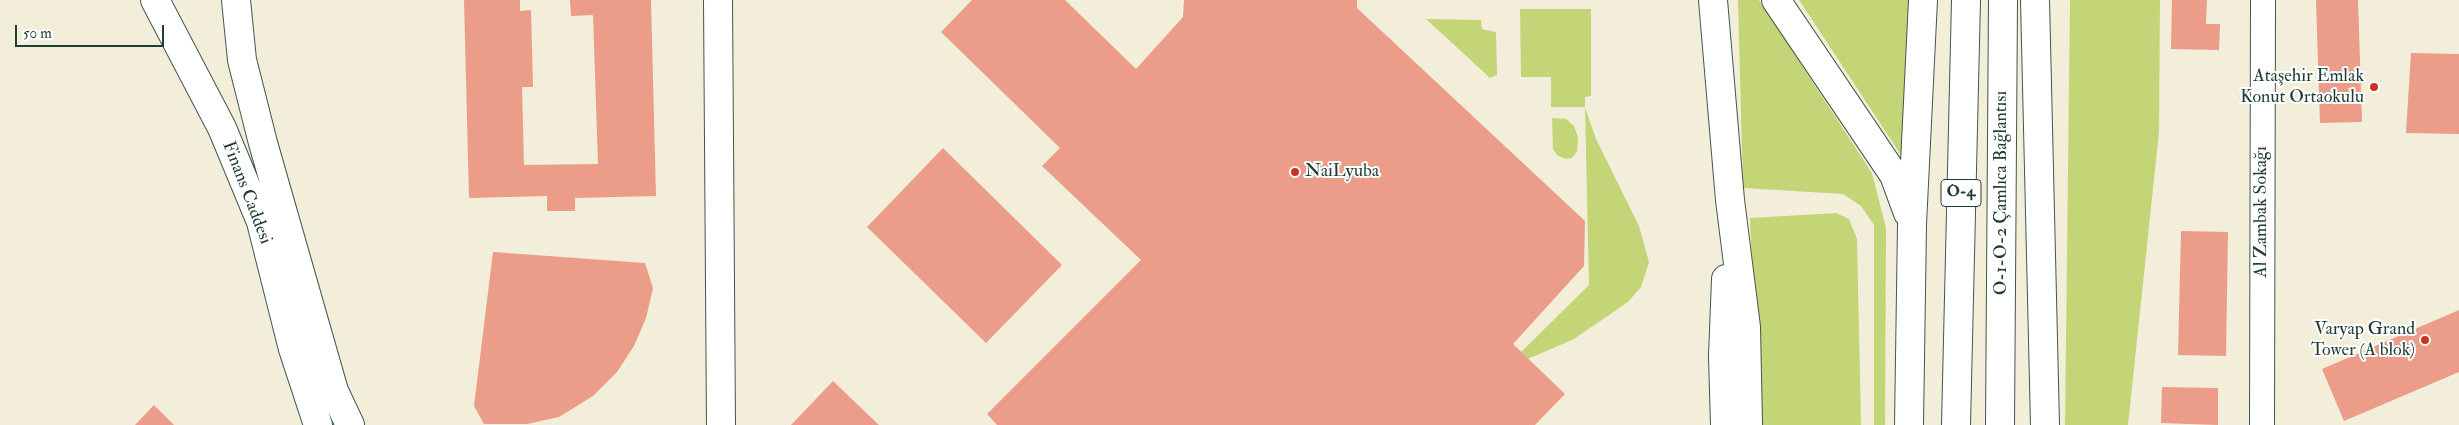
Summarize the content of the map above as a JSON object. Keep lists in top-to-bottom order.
{
  "streets": {
    "main road": ["Finans Caddesi", "O-4", "O-1-O-2 Çamlıca Bağlantısı"],
    "street": ["Al Zambak Sokağı"]
  },
  "places": ["Ataşehir Emlak Konut Ortaokulu", "NaiLyuba", "Varyap Grand Tower (A blok)"],
  "scale_bar": "50 m"
}
